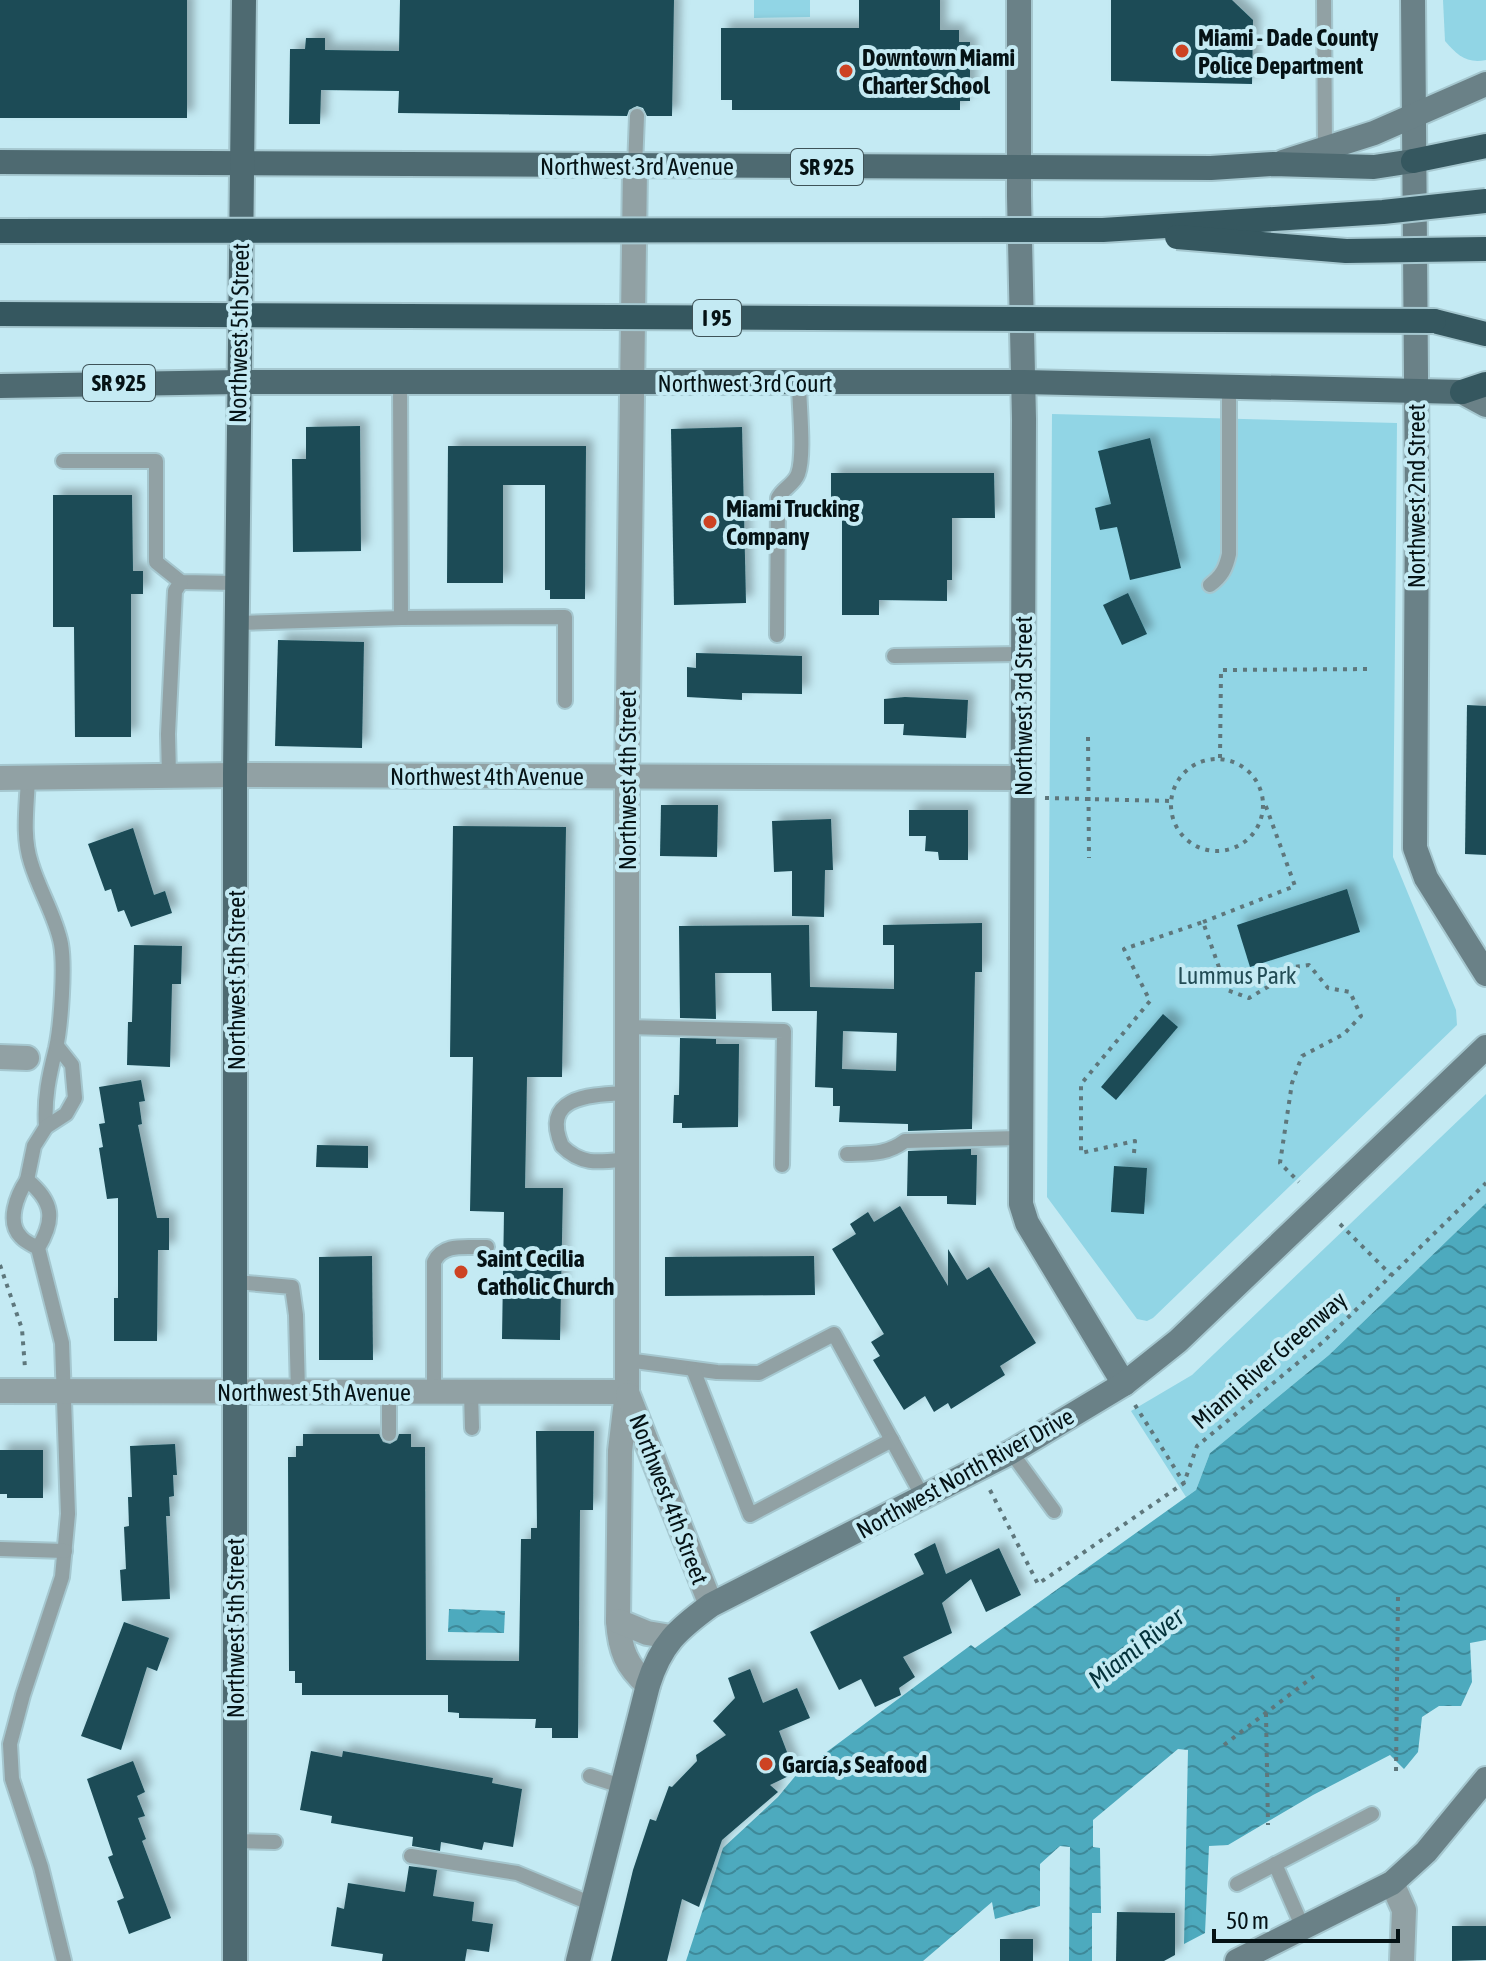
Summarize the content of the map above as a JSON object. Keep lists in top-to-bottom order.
{
  "streets": {
    "highway": ["I 95"],
    "main road": [
      "Northwest 3rd Avenue",
      "SR 925",
      "Northwest 5th Street",
      "Northwest 3rd Court"
    ],
    "street": [
      "Northwest 2nd Street",
      "Northwest 3rd Street",
      "Northwest 4th Avenue",
      "Northwest 4th Street",
      "Northwest 5th Avenue",
      "Northwest North River Drive"
    ],
    "path": ["Miami River Greenway"]
  },
  "crossings": [
    ["Northwest 3rd Avenue", "Northwest 5th Street"],
    ["Northwest 3rd Avenue", "Northwest 2nd Street"],
    ["Northwest 3rd Avenue", "Northwest 3rd Street"],
    ["Northwest 3rd Avenue", "Northwest 4th Street"],
    ["Northwest 5th Street", "Northwest 3rd Court"],
    ["Northwest 5th Street", "Northwest 4th Avenue"],
    ["Northwest 5th Street", "Northwest 5th Avenue"],
    ["Northwest 3rd Court", "Northwest 2nd Street"],
    ["Northwest 3rd Court", "Northwest 3rd Street"],
    ["Northwest 3rd Court", "Northwest 4th Street"],
    ["Northwest 3rd Street", "Northwest 4th Avenue"],
    ["Northwest 3rd Street", "Northwest North River Drive"],
    ["Northwest 4th Avenue", "Northwest 4th Street"],
    ["Northwest 4th Street", "Northwest 5th Avenue"],
    ["Northwest 4th Street", "Northwest North River Drive"]
  ],
  "water": ["Miami River"],
  "parks": ["Lummus Park"],
  "places": [
    "Miami - Dade County Police Department",
    "Downtown Miami Charter School",
    "Miami Trucking Company",
    "Saint Cecilia Catholic Church",
    "García,s Seafood"
  ],
  "scale_bar": "50 m"
}
